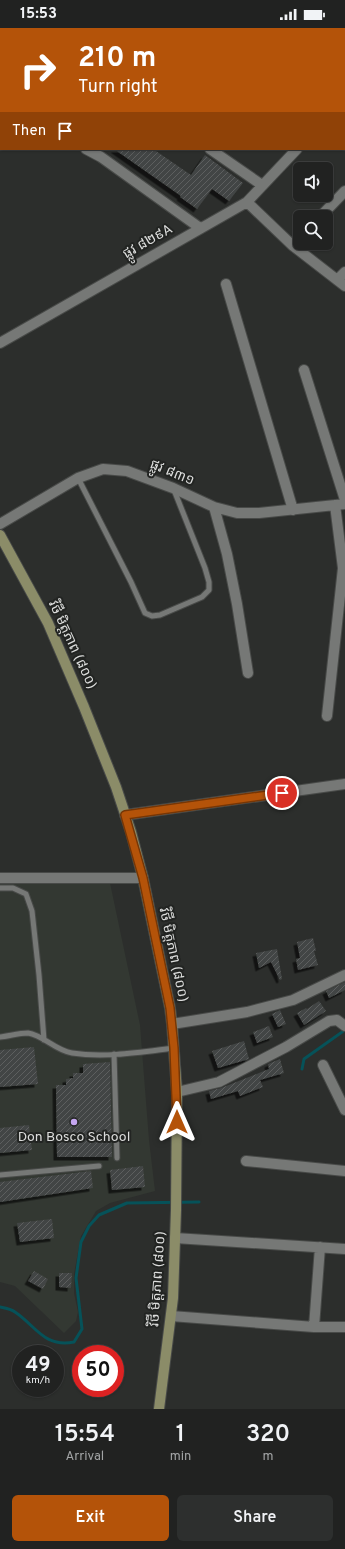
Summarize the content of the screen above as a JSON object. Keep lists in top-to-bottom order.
{
  "streets": {
    "main road": ["វិថី មិត្តភាព (៨០០)"],
    "street": ["ផ្លូវ ៨២៩A", "ផ្លូវ ៨៣១"]
  },
  "places": ["Don Bosco School"],
  "page": {
    "status": "15:53",
    "turn": ["210 m", "Turn right"],
    "then": "Then",
    "speed": "49 km/h",
    "limit": "50",
    "eta": [
      "15:54",
      "Arrival",
      "1",
      "min",
      "320",
      "m"
    ],
    "buttons": ["Exit", "Share"]
  }
}
